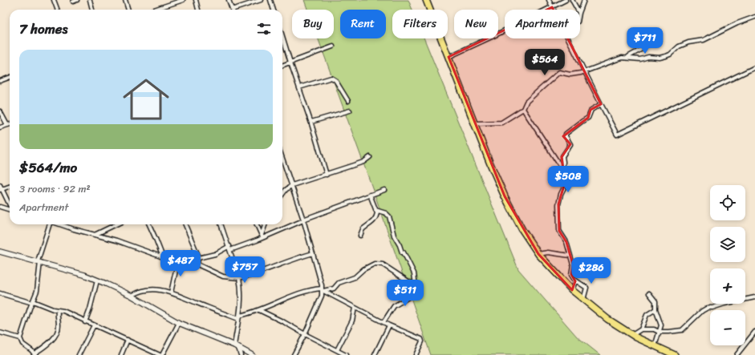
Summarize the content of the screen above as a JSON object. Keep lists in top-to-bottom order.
{
  "page": {
    "chip": [
      "Buy",
      "Rent",
      "Filters",
      "New",
      "Apartment"
    ],
    "heading": "7 homes",
    "price": [
      "$711",
      "$564",
      "$508",
      "$487",
      "$757",
      "$286",
      "$511"
    ],
    "list": [
      {
        "name": "$564/mo",
        "note": "3 rooms · 92 m² · Apartment"
      }
    ],
    "map_buttons": ["+", "−"]
  }
}
